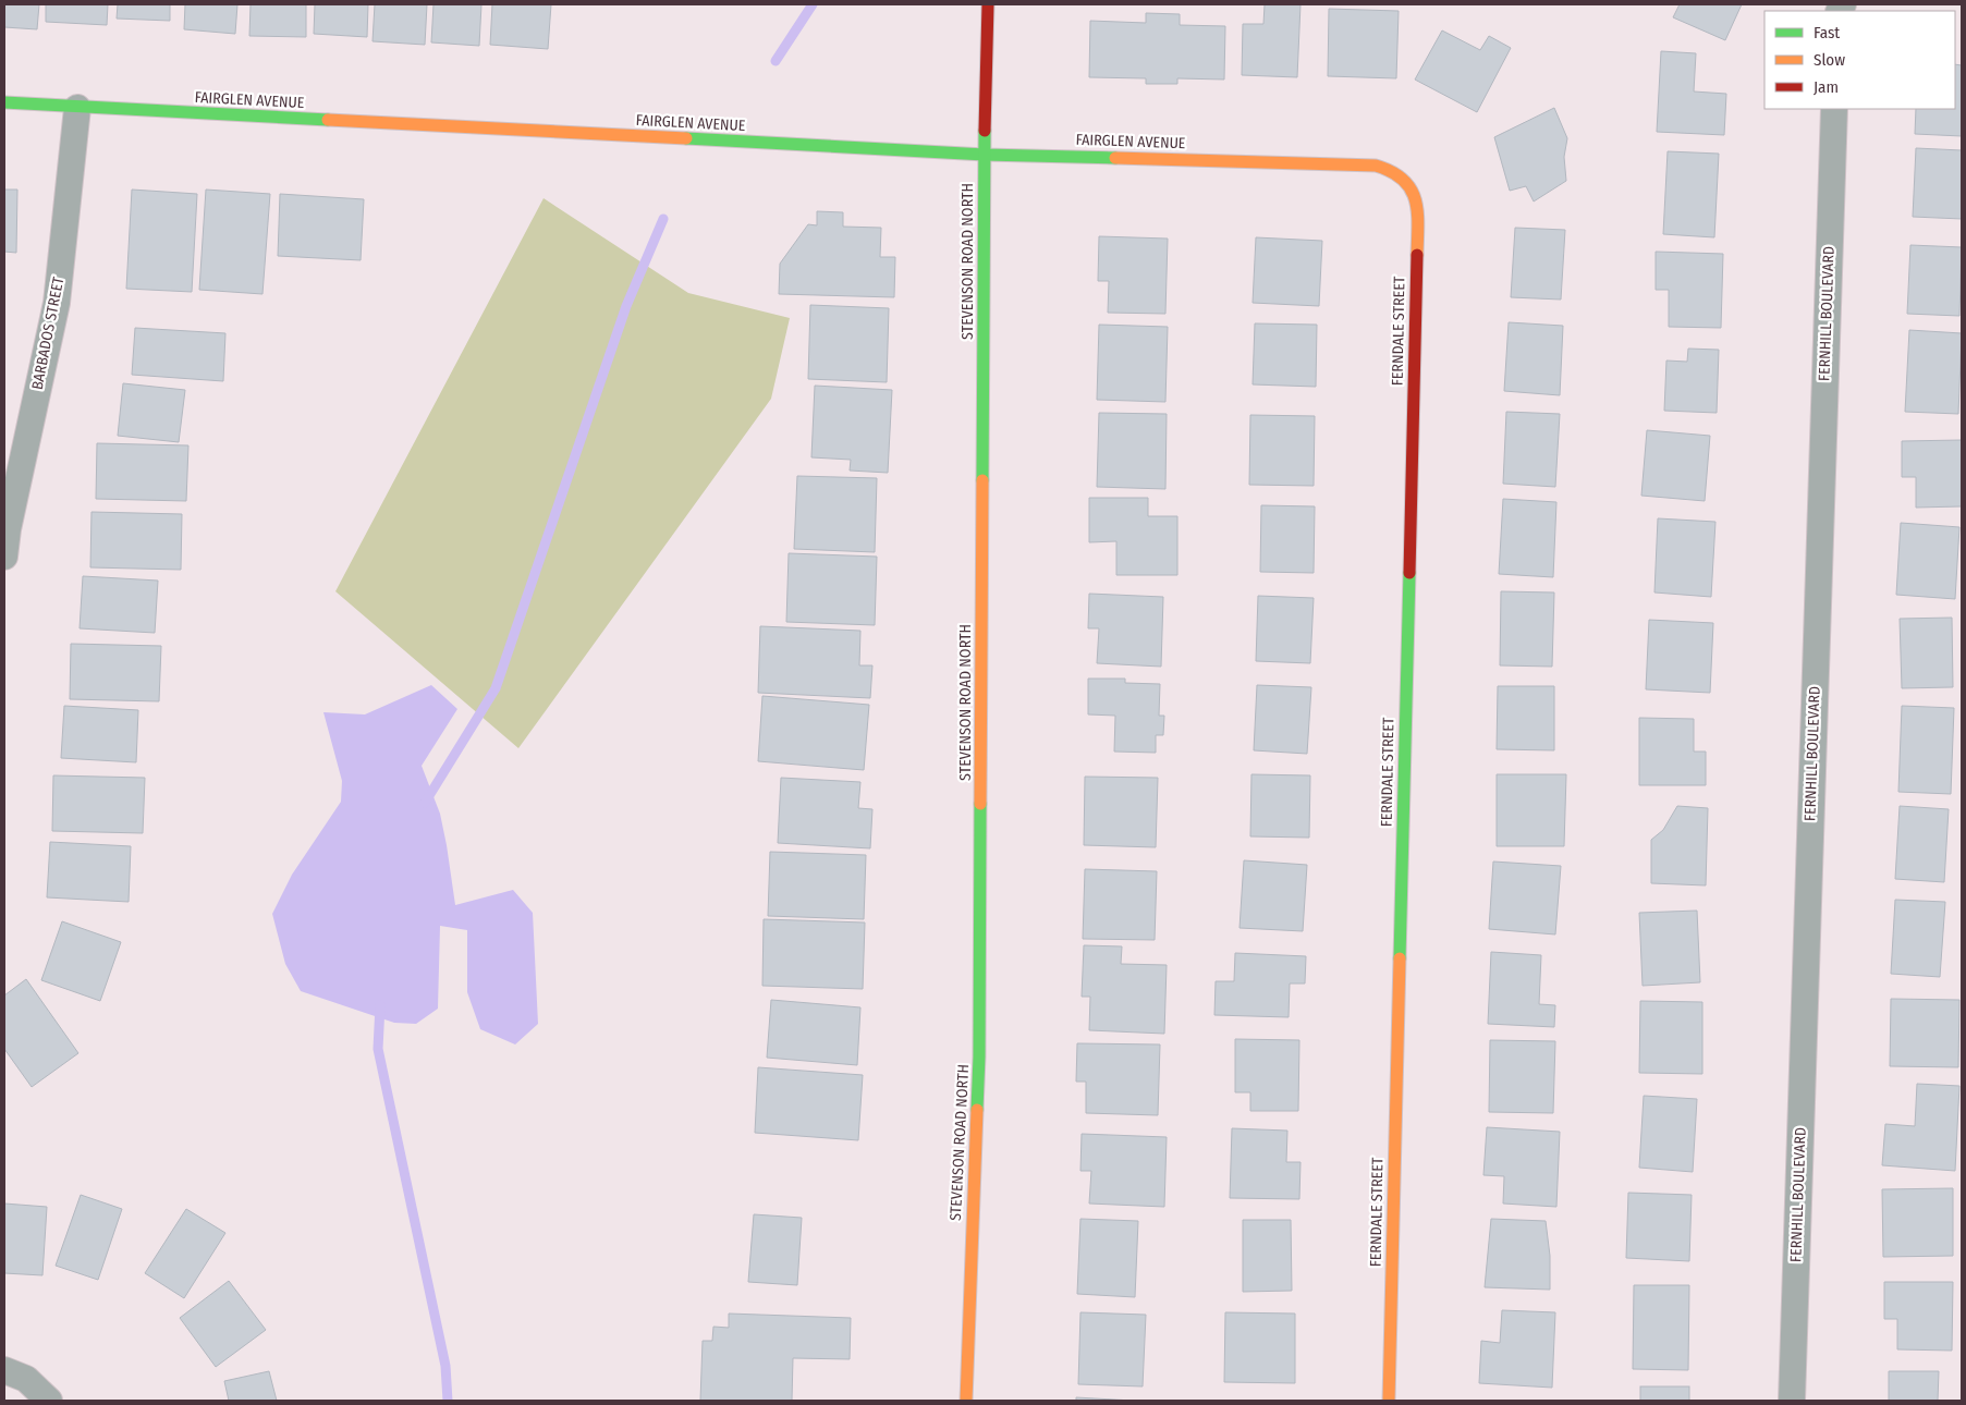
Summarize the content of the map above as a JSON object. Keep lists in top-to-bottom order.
{
  "streets": {
    "street": [
      "FAIRGLEN AVENUE",
      "STEVENSON ROAD NORTH",
      "FERNHILL BOULEVARD",
      "FERNDALE STREET",
      "BARBADOS STREET"
    ]
  },
  "crossings": [
    ["FAIRGLEN AVENUE", "STEVENSON ROAD NORTH"],
    ["FAIRGLEN AVENUE", "FERNDALE STREET"],
    ["FAIRGLEN AVENUE", "BARBADOS STREET"]
  ],
  "legend": ["Fast", "Slow", "Jam"]
}
